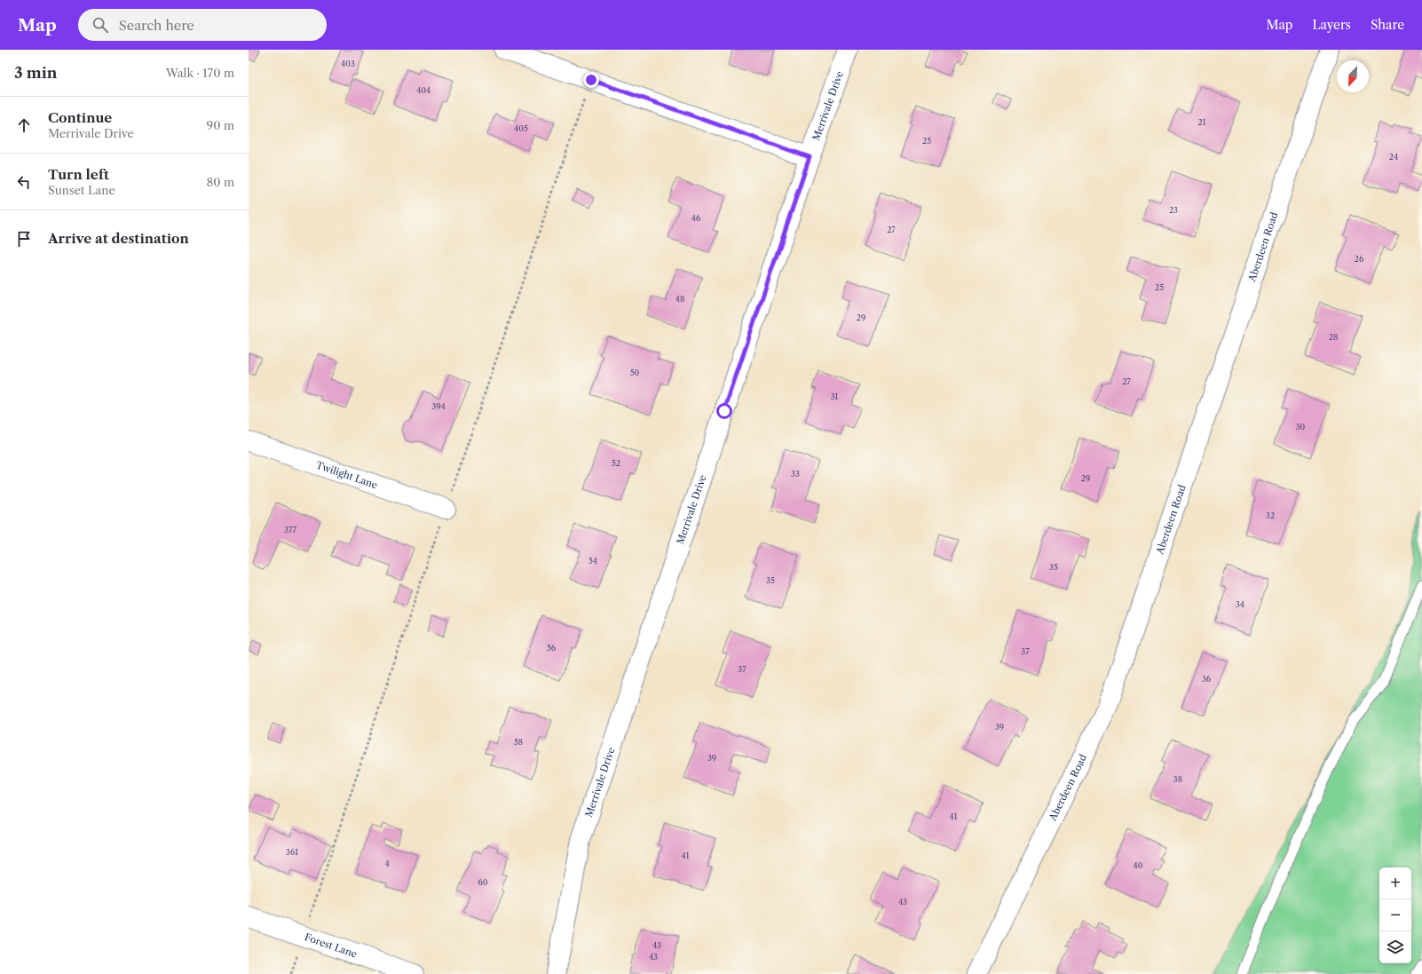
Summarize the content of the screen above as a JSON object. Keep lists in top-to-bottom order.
{
  "streets": {
    "street": [
      "Merrivale Drive",
      "Aberdeen Road",
      "Twilight Lane",
      "Forest Lane"
    ]
  },
  "house_numbers": [
    "403",
    "404",
    "21",
    "405",
    "25",
    "24",
    "23",
    "46",
    "27",
    "26",
    "25",
    "48",
    "29",
    "28",
    "50",
    "27",
    "31",
    "394",
    "30",
    "52",
    "33",
    "29",
    "32",
    "377",
    "54",
    "35",
    "35",
    "34",
    "56",
    "37",
    "37",
    "36",
    "39",
    "58",
    "39",
    "38",
    "41",
    "361",
    "41",
    "4",
    "40",
    "60",
    "43",
    "43",
    "43"
  ],
  "north": "bottom left",
  "page": {
    "header": "Map",
    "search": "Search here",
    "nav": ["Map", "Layers", "Share"],
    "heading": ["3 min", "Walk · 170 m"],
    "list": [
      ["Continue", "Merrivale Drive", "90 m"],
      ["Turn left", "Sunset Lane", "80 m"],
      "Arrive at destination"
    ],
    "map_buttons": ["+", "−"]
  }
}
